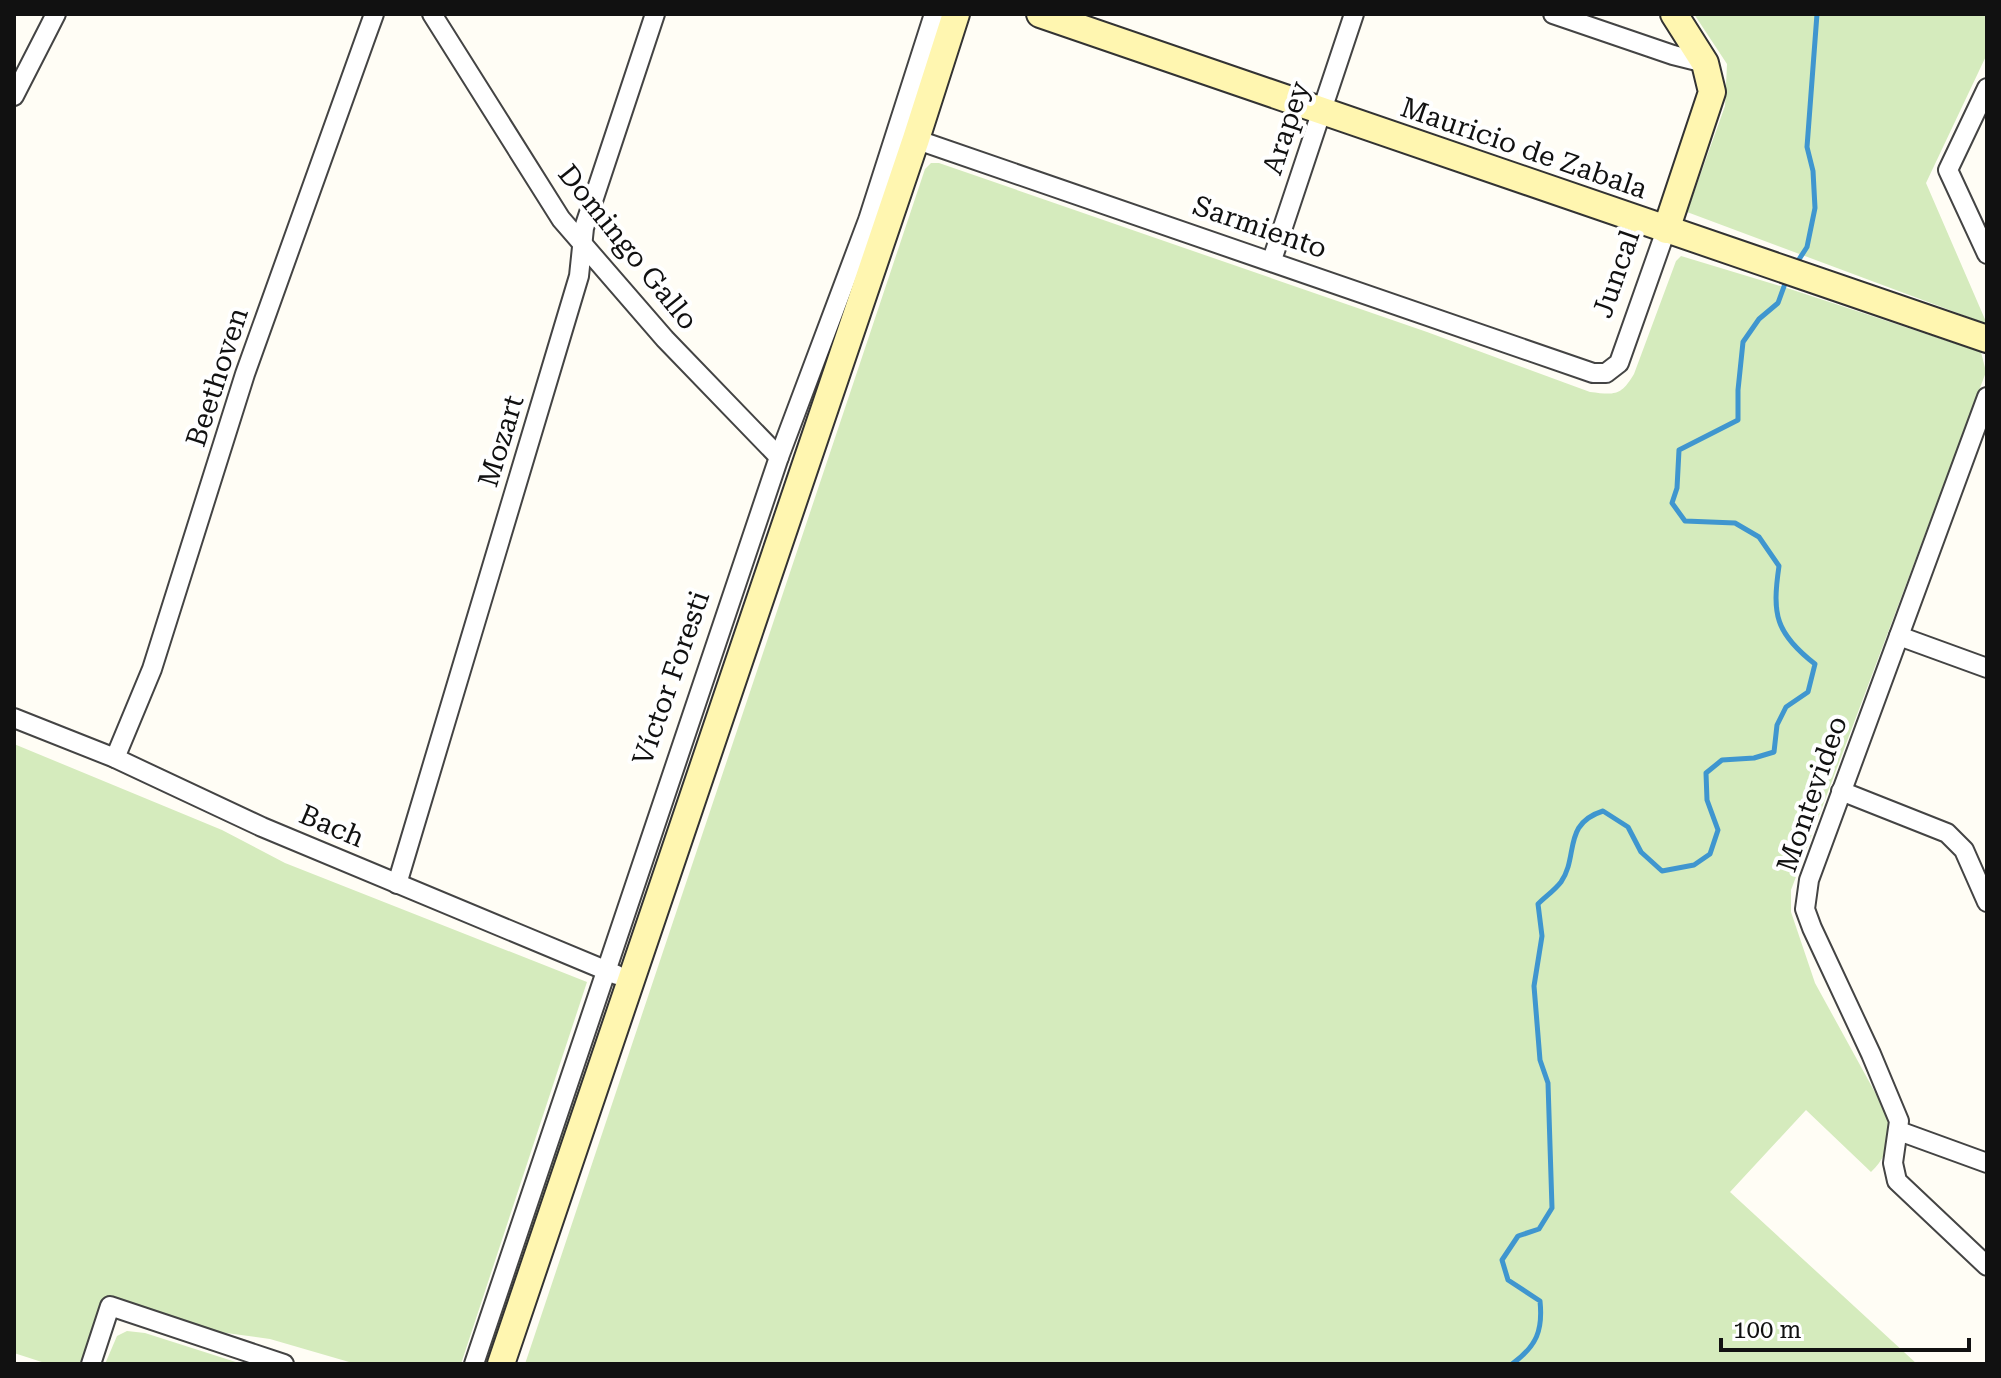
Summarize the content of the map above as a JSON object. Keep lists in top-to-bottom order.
{
  "streets": {
    "street": [
      "Arapey",
      "Mauricio de Zabala",
      "Sarmiento",
      "Domingo Gallo",
      "Juncal",
      "Beethoven",
      "Mozart",
      "Víctor Foresti",
      "Montevideo",
      "Bach"
    ]
  },
  "crossings": [
    ["Arapey", "Mauricio de Zabala"],
    ["Arapey", "Sarmiento"],
    ["Mauricio de Zabala", "Juncal"],
    ["Sarmiento", "Juncal"],
    ["Sarmiento", "Víctor Foresti"],
    ["Domingo Gallo", "Mozart"],
    ["Domingo Gallo", "Víctor Foresti"],
    ["Beethoven", "Bach"],
    ["Mozart", "Bach"],
    ["Víctor Foresti", "Bach"]
  ],
  "scale_bar": "100 m"
}
